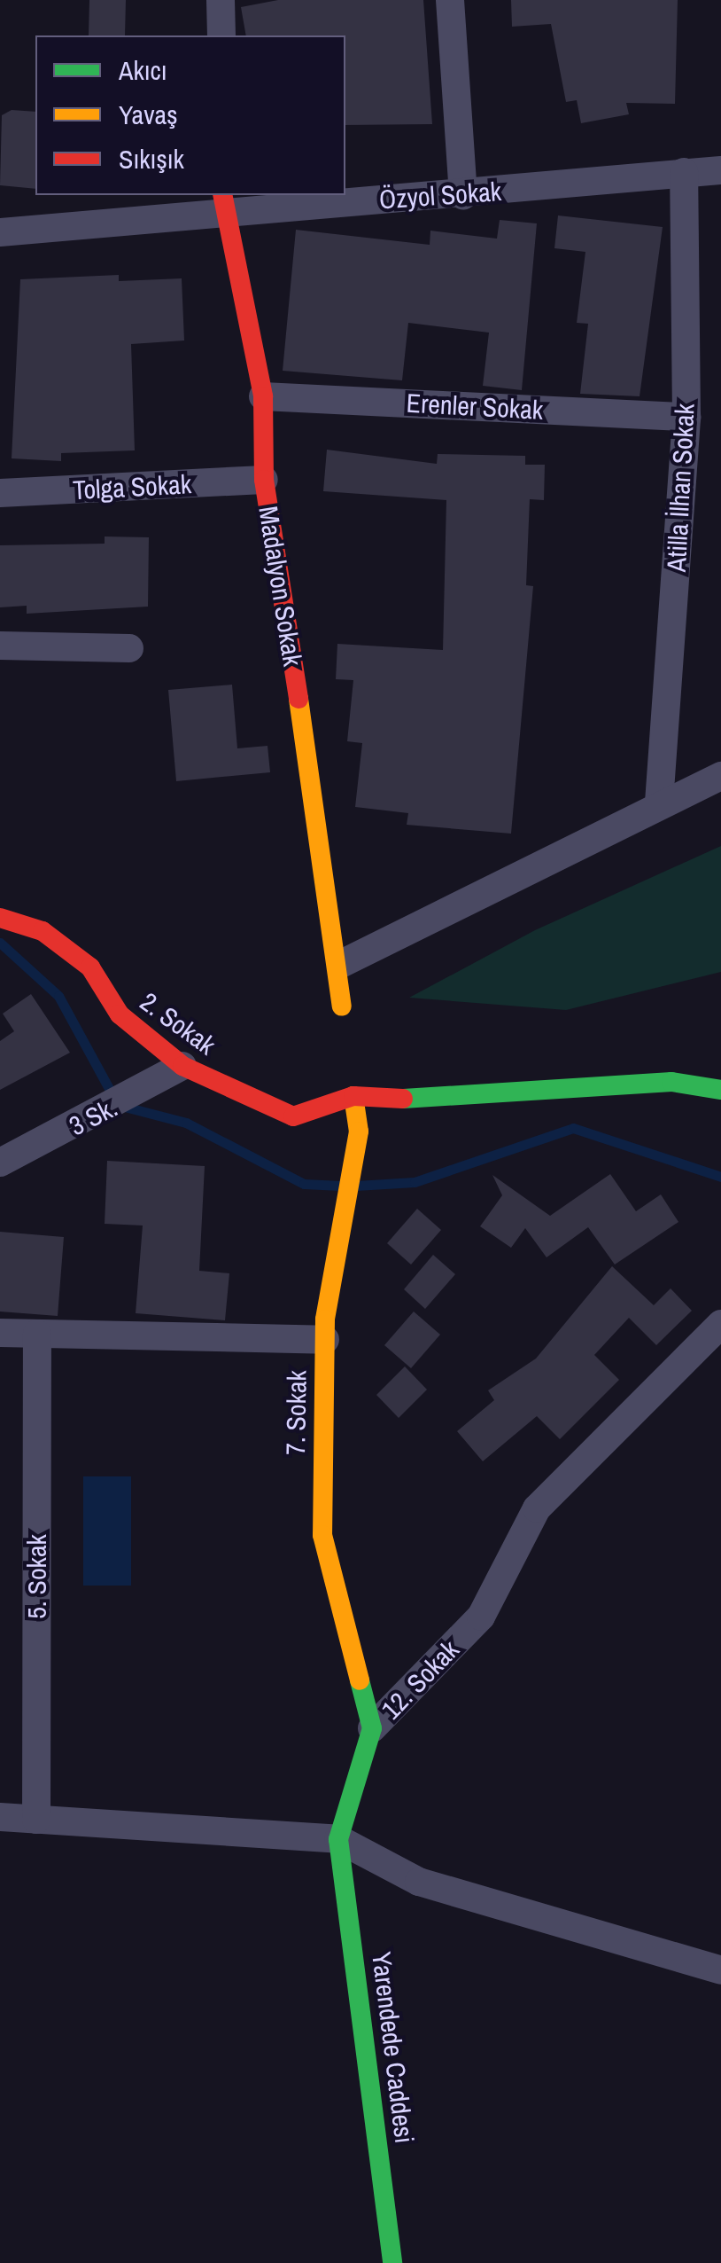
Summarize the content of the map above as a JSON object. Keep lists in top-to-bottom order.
{
  "streets": {
    "street": [
      "Özyol Sokak",
      "Erenler Sokak",
      "Tolga Sokak",
      "Atilla İlhan Sokak",
      "Madalyon Sokak",
      "2. Sokak",
      "3 Sk.",
      "7. Sokak",
      "5. Sokak",
      "12. Sokak",
      "Yarendede Caddesi"
    ]
  },
  "crossings": [
    ["Özyol Sokak", "Atilla İlhan Sokak"],
    ["Özyol Sokak", "Madalyon Sokak"],
    ["Erenler Sokak", "Atilla İlhan Sokak"],
    ["Erenler Sokak", "Madalyon Sokak"],
    ["Tolga Sokak", "Madalyon Sokak"],
    ["2. Sokak", "3 Sk."],
    ["2. Sokak", "7. Sokak"],
    ["7. Sokak", "12. Sokak"],
    ["12. Sokak", "Yarendede Caddesi"]
  ],
  "legend": ["Akıcı", "Yavaş", "Sıkışık"]
}
